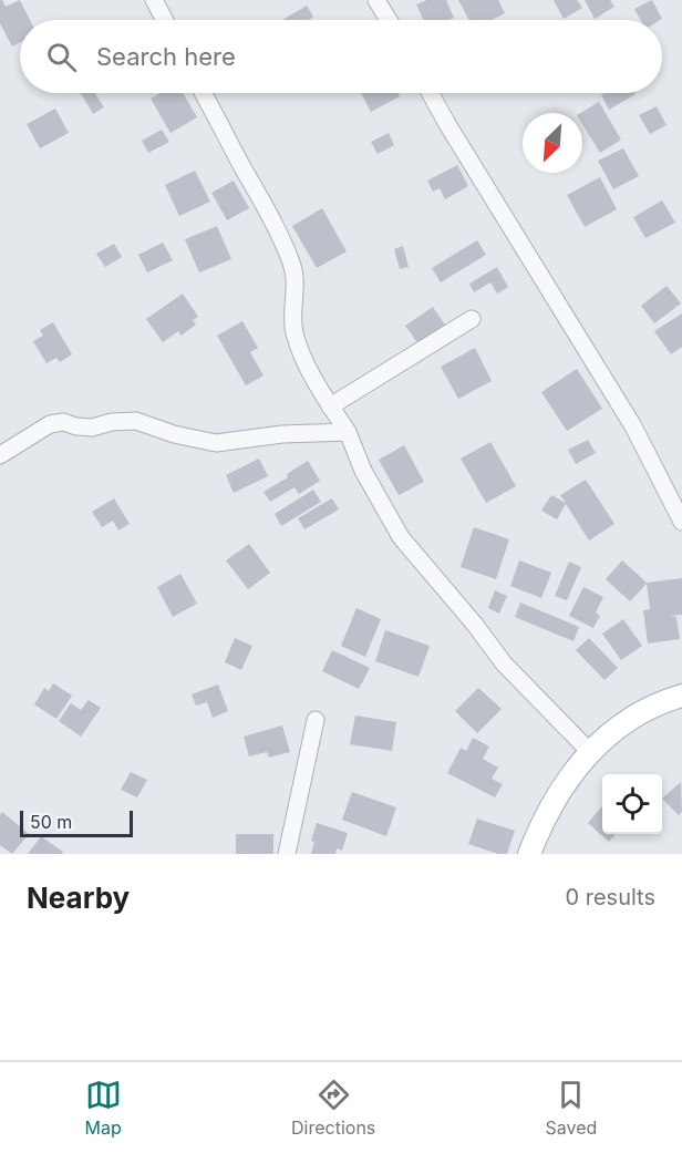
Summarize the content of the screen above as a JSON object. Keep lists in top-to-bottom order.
{
  "scale_bar": "50 m",
  "north": "bottom left",
  "page": {
    "search": "Search here",
    "scale": "50 m",
    "heading": ["Nearby", "0 results"],
    "nav": ["Map", "Directions", "Saved"]
  }
}
